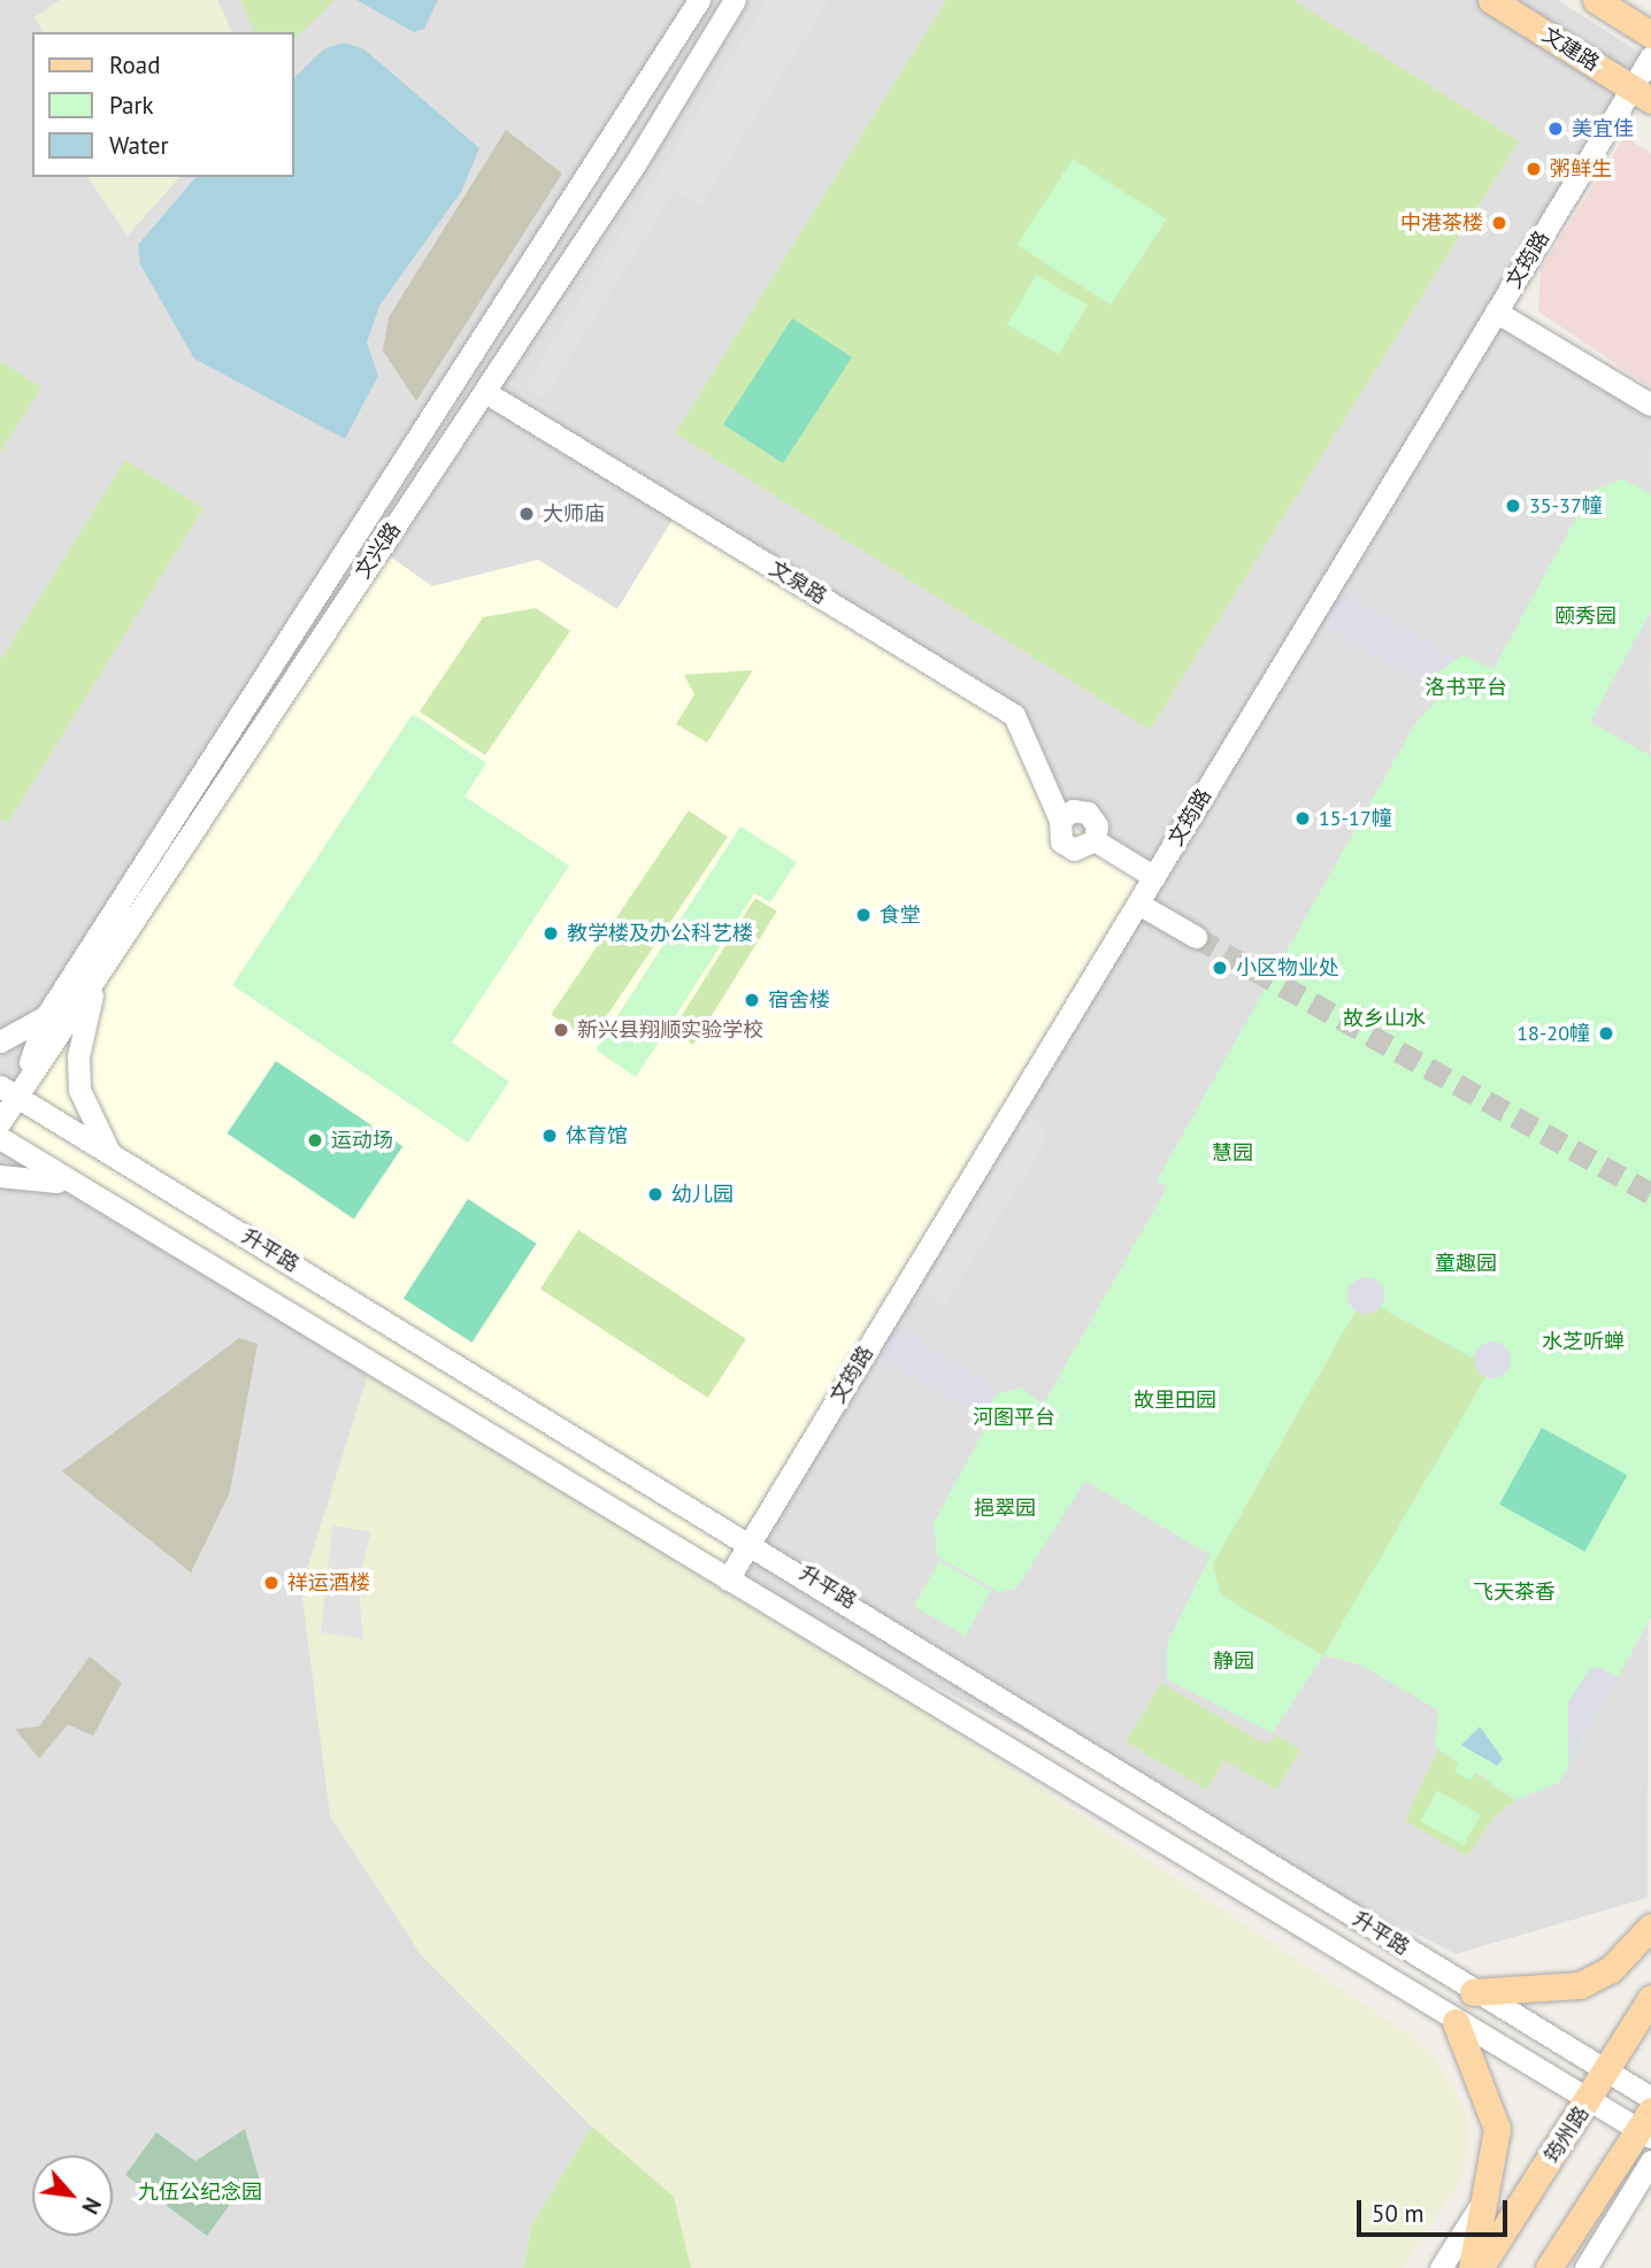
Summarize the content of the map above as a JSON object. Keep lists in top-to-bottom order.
{
  "streets": {
    "main road": ["文建路", "筠州路"],
    "street": [
      "文筠路",
      "文兴路",
      "文泉路",
      "升平路"
    ]
  },
  "crossings": [
    ["文建路", "文筠路"],
    ["文筠路", "文泉路"],
    ["文筠路", "升平路"],
    ["文兴路", "文泉路"],
    ["文兴路", "升平路"],
    ["升平路", "筠州路"]
  ],
  "parks": [
    "颐秀园",
    "洛书平台",
    "故乡山水",
    "慧园",
    "童趣园",
    "水芝听蝉",
    "故里田园",
    "河图平台",
    "挹翠园",
    "飞天茶香",
    "静园",
    "九伍公纪念园"
  ],
  "places": [
    "美宜佳",
    "粥鲜生",
    "中港茶楼",
    "35-37幢",
    "大师庙",
    "15-17幢",
    "食堂",
    "教学楼及办公科艺楼",
    "小区物业处",
    "宿舍楼",
    "新兴县翔顺实验学校",
    "18-20幢",
    "体育馆",
    "运动场",
    "幼儿园",
    "祥运酒楼"
  ],
  "legend": ["Road", "Park", "Water"],
  "scale_bar": "50 m",
  "north": "bottom right"
}
